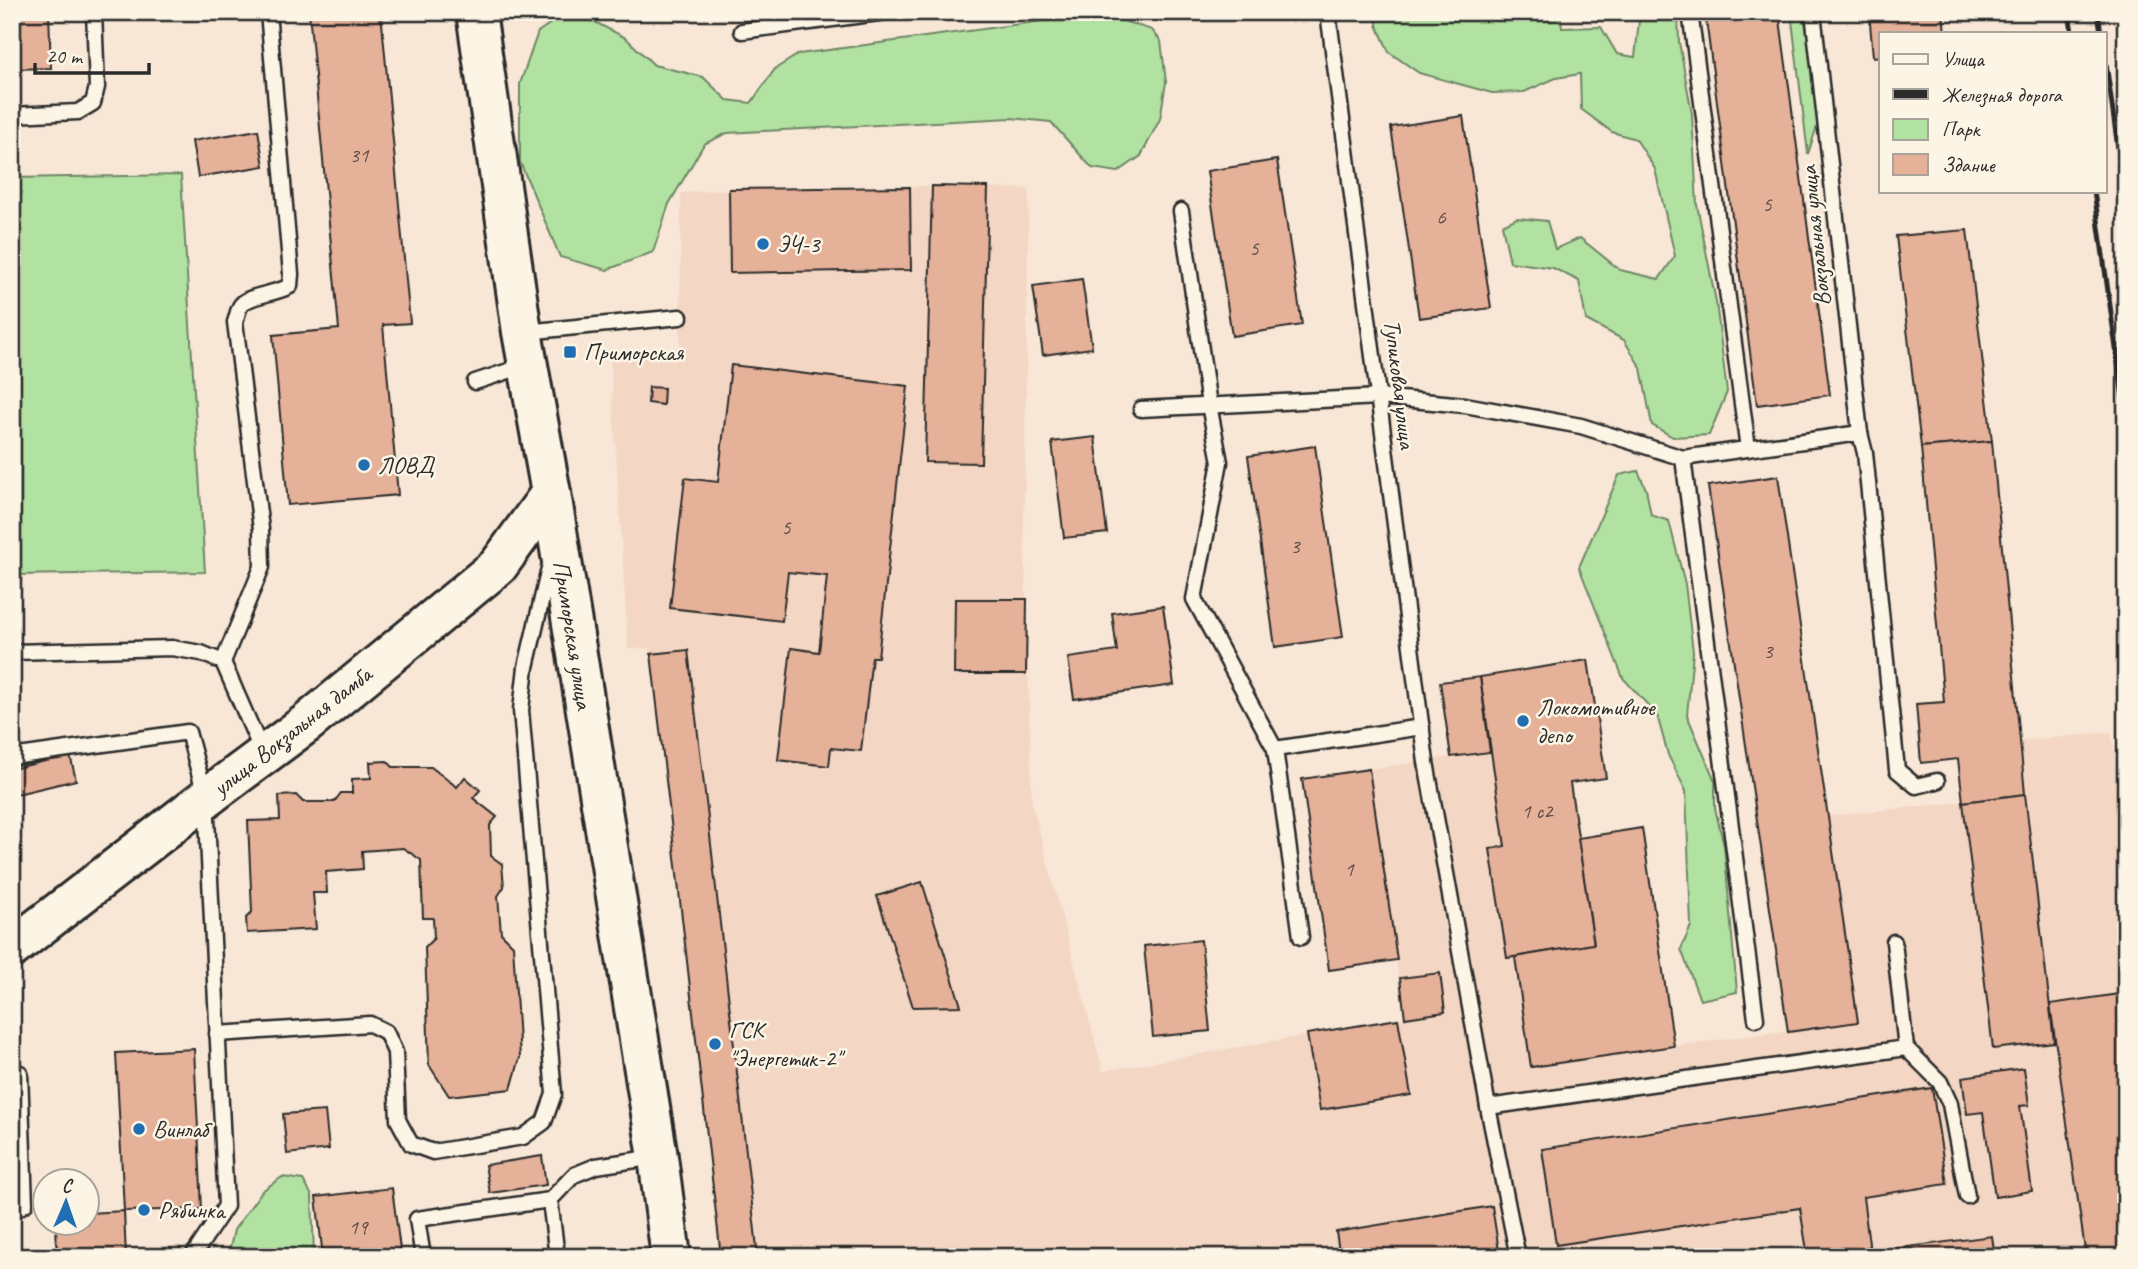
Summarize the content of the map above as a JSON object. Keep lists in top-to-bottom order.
{
  "streets": {
    "main road": ["Приморская улица", "улица Вокзальная дамба"],
    "lane": ["Вокзальная улица", "Тупиковая улица"]
  },
  "crossings": [
    ["Приморская улица", "улица Вокзальная дамба"]
  ],
  "places": {
    "other": [
      "ЭЧ-3",
      "ЛОВД",
      "Локомотивное депо",
      "ГСК \"Энергетик-2\"",
      "Винлаб",
      "Рябинка"
    ],
    "transit": ["Приморская"]
  },
  "house_numbers": [
    "31",
    "5",
    "6",
    "5",
    "5",
    "3",
    "3",
    "1 с2",
    "1",
    "19"
  ],
  "legend": [
    "Улица",
    "Железная дорога",
    "Парк",
    "Здание"
  ],
  "scale_bar": "20 m",
  "north": "top"
}
